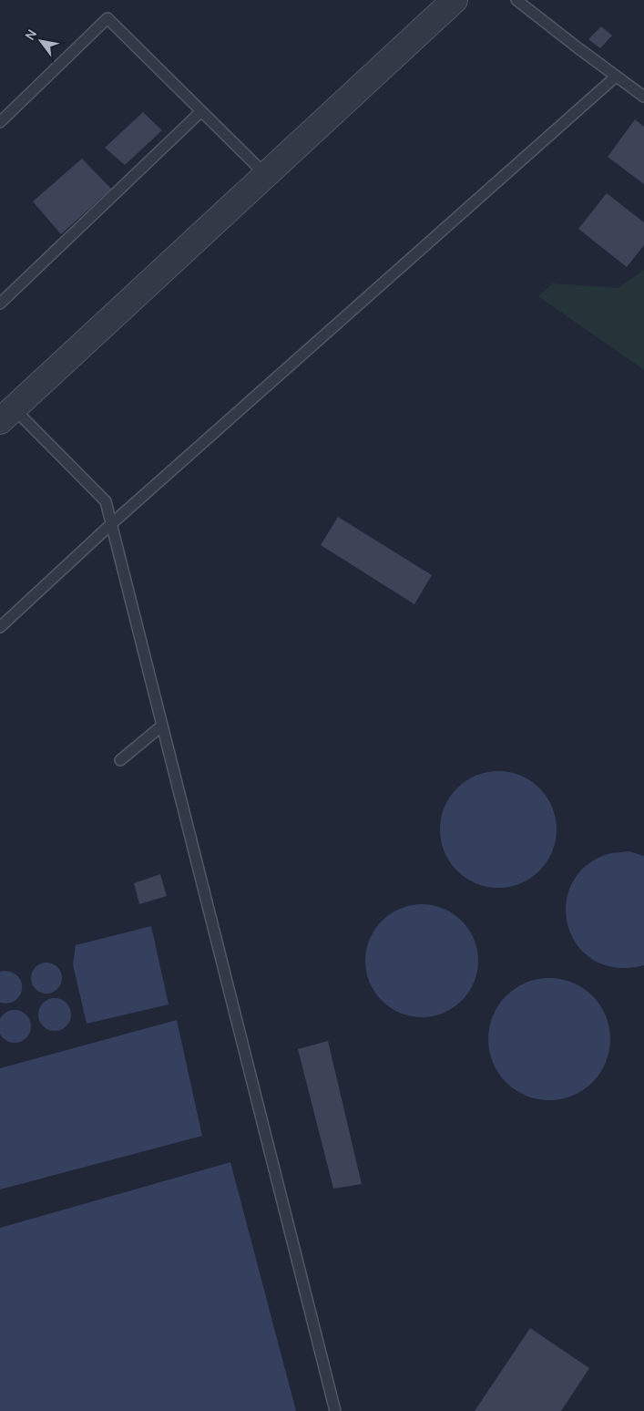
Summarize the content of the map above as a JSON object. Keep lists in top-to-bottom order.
{
  "north": "top left"
}
